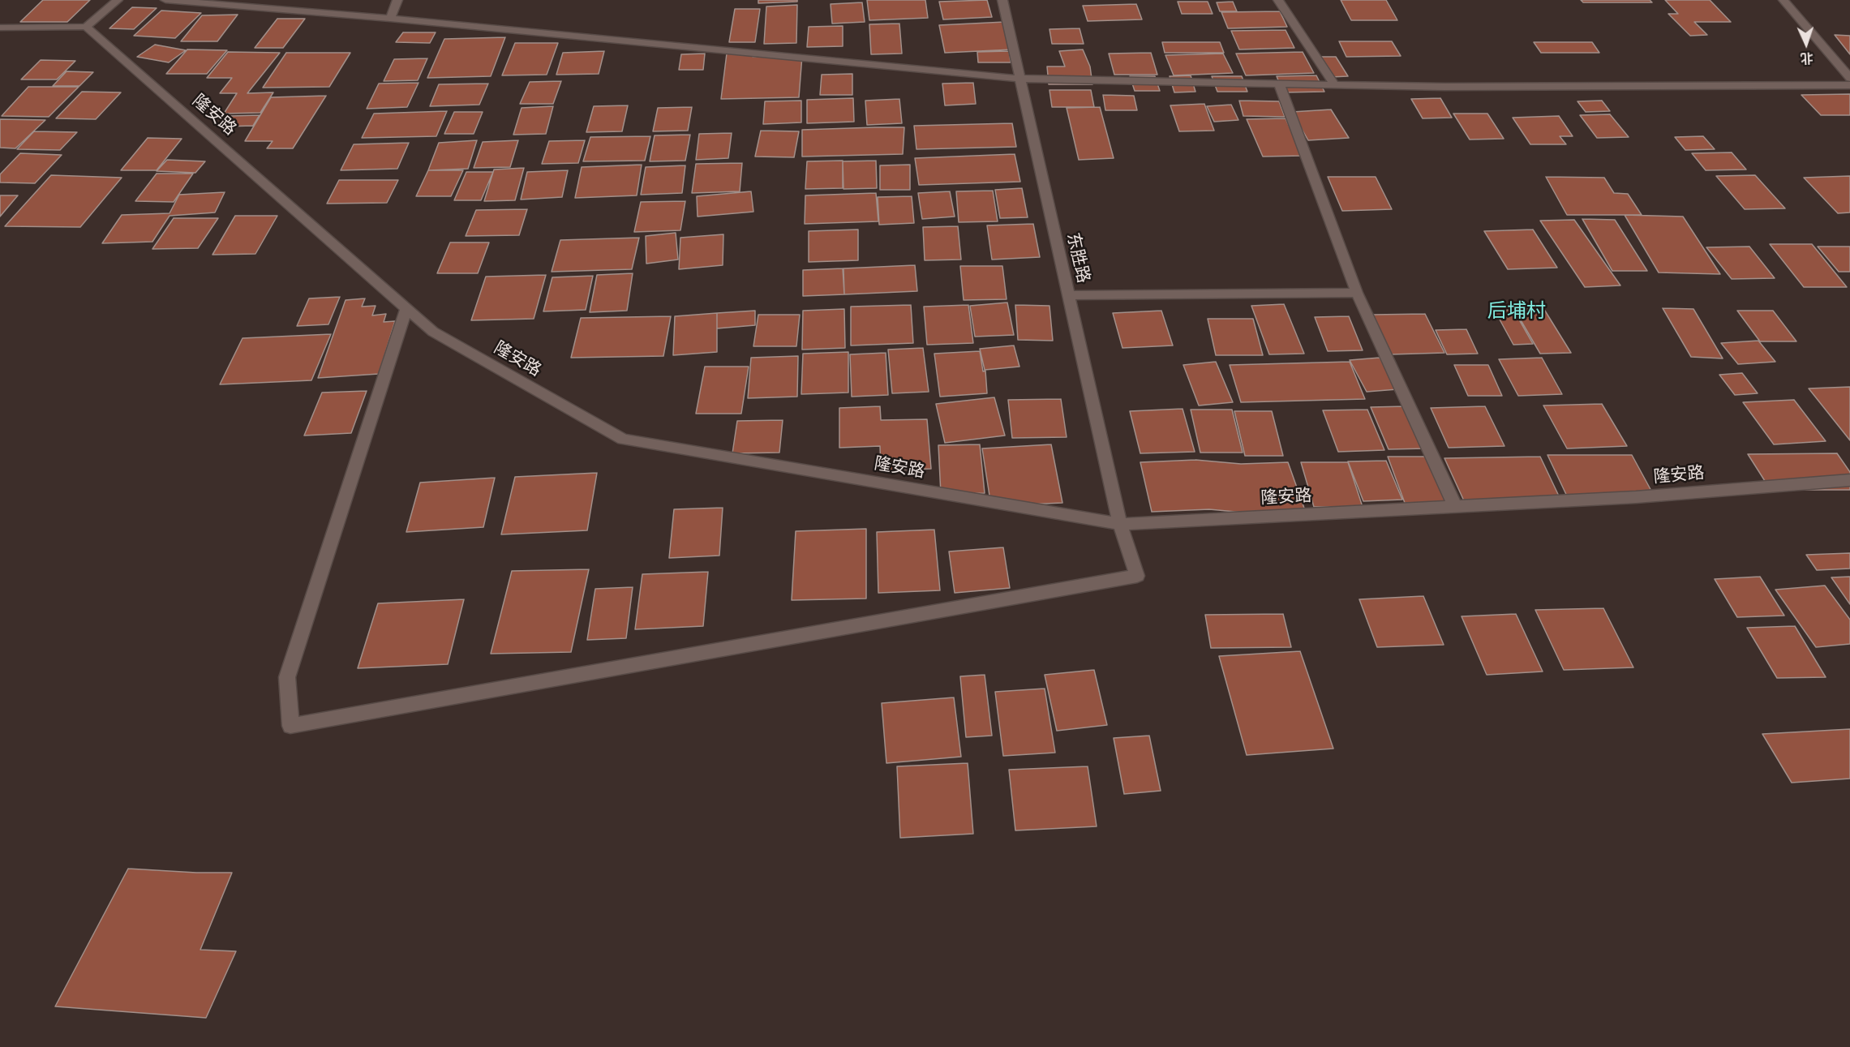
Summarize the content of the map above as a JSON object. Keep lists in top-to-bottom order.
{
  "streets": {
    "street": ["隆安路", "东胜路"]
  },
  "crossings": [
    ["隆安路", "东胜路"]
  ],
  "districts": ["后埔村"],
  "north": "bottom"
}
